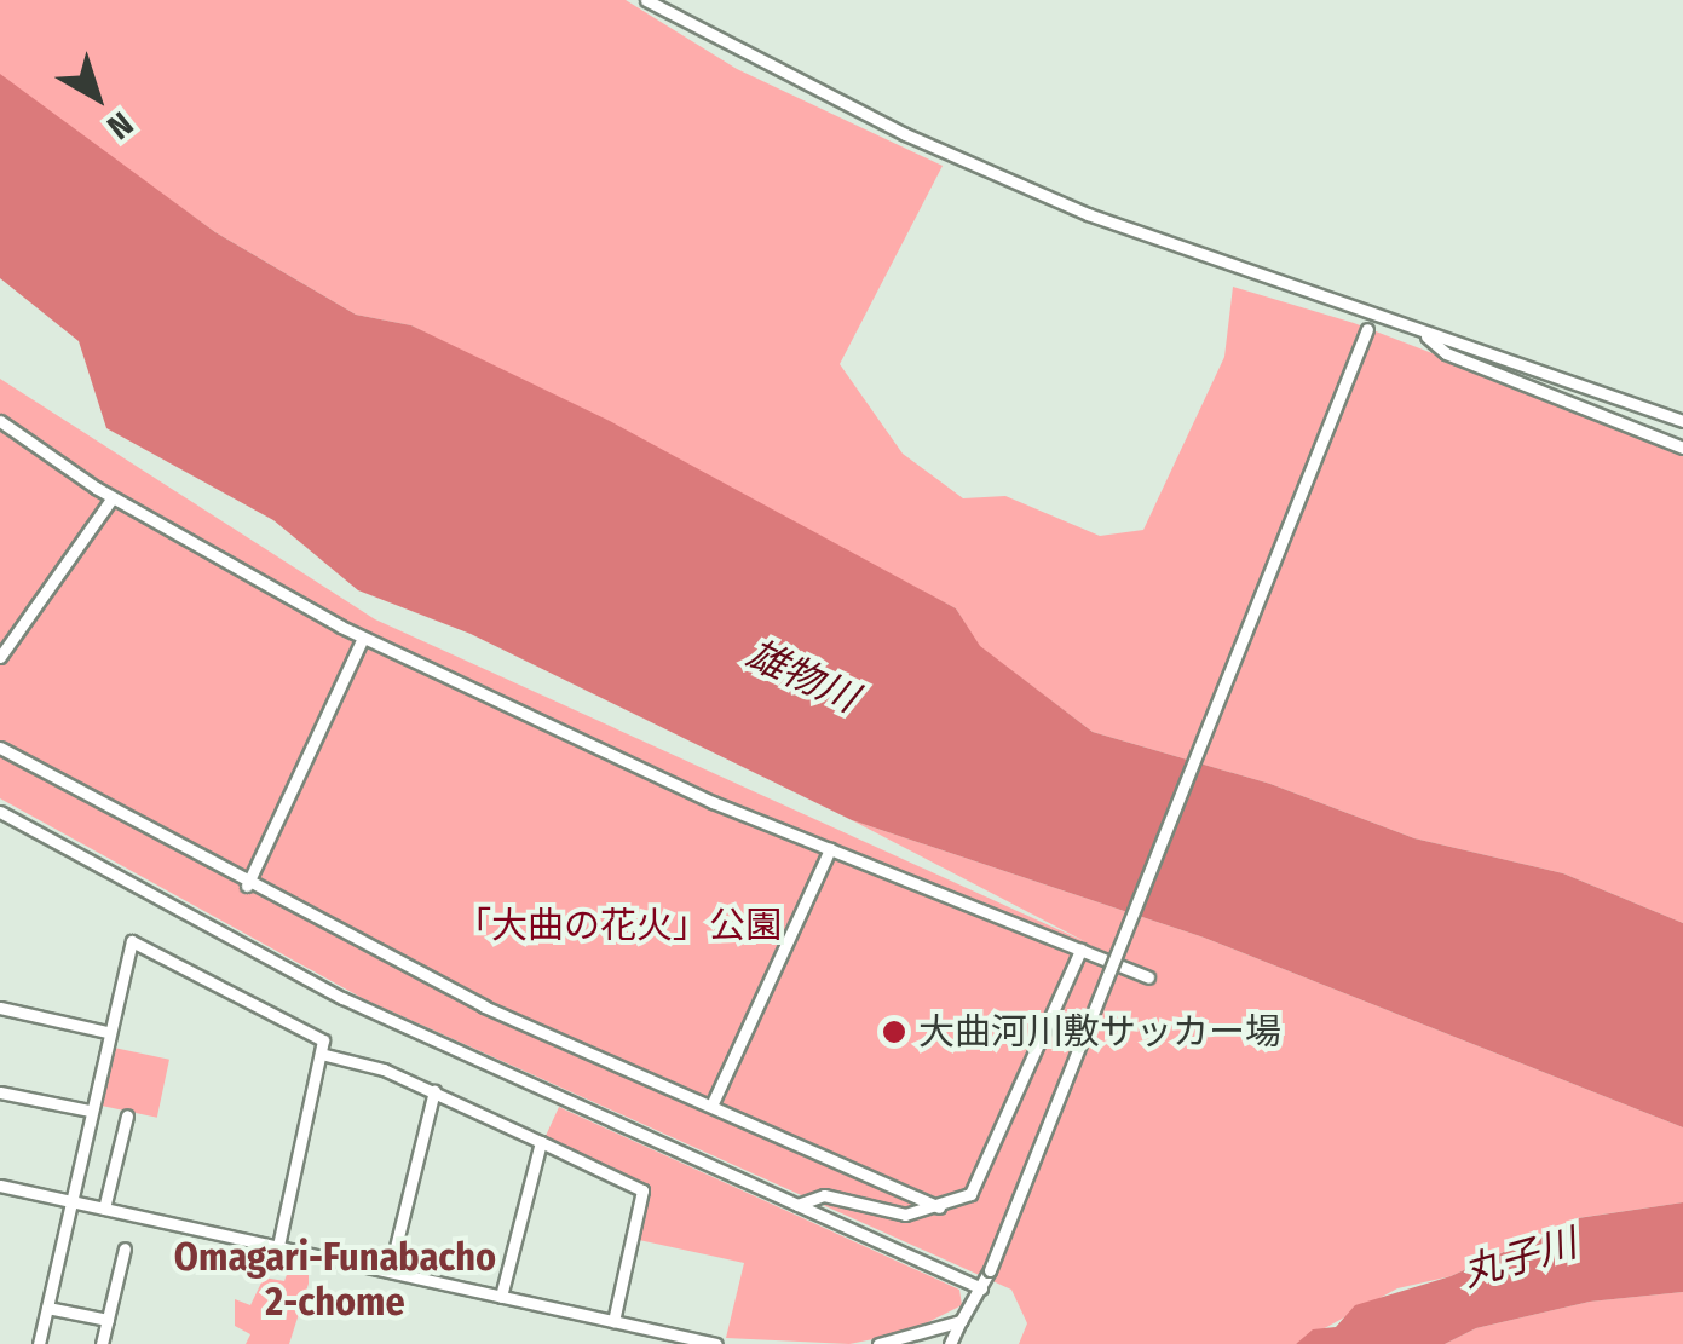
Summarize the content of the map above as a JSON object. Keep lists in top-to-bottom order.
{
  "districts": ["Omagari-Funabacho 2-chome"],
  "water": ["雄物川", "丸子川"],
  "parks": ["「大曲の花火」公園"],
  "places": ["大曲河川敷サッカー場"],
  "north": "bottom right"
}
